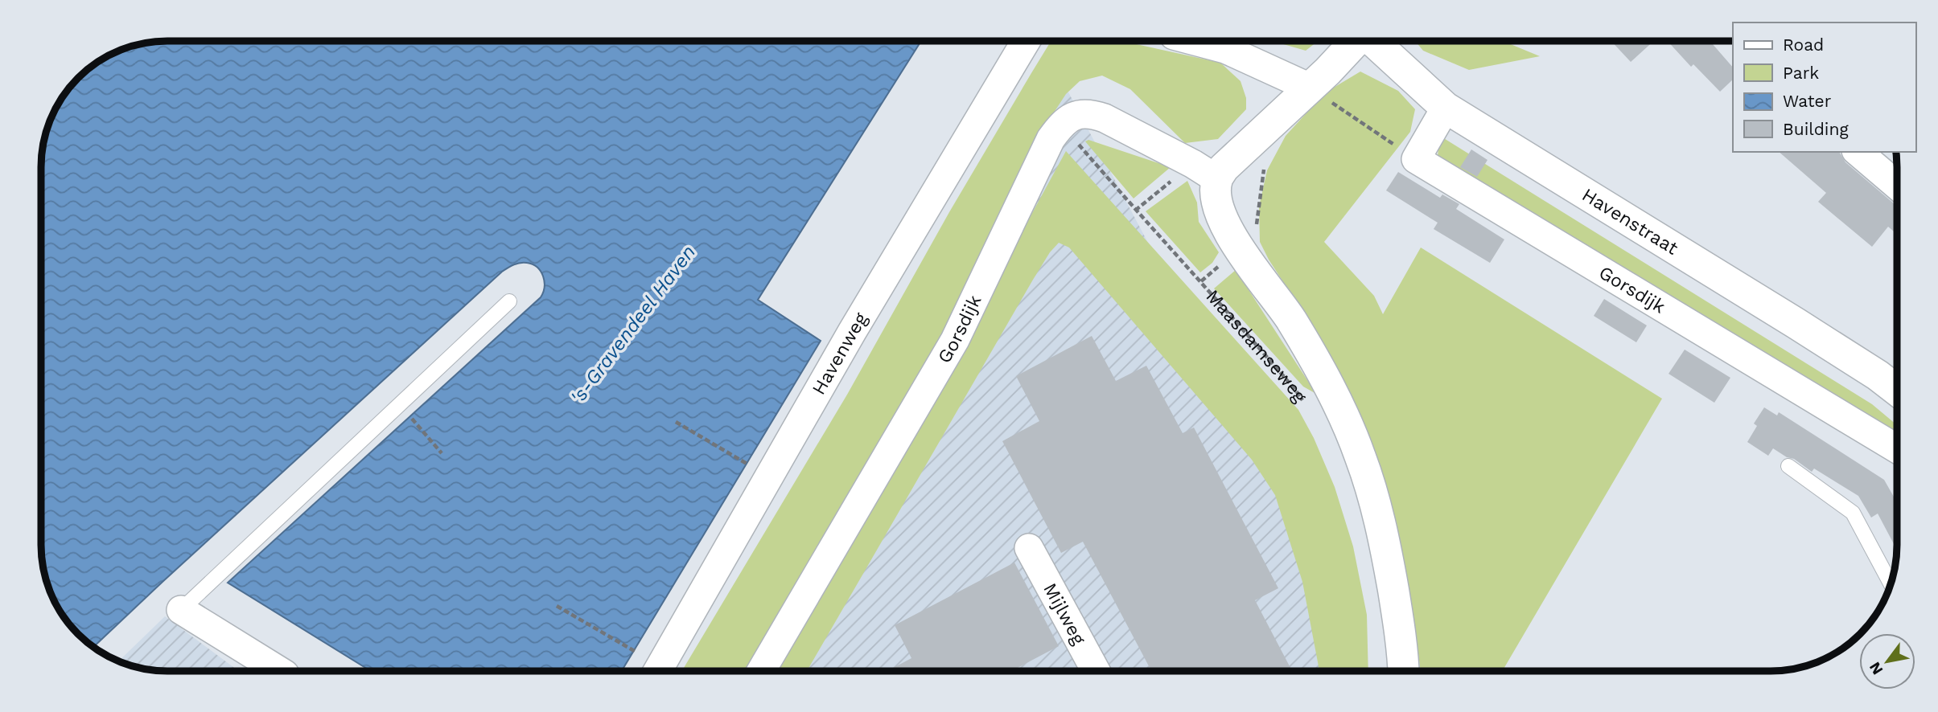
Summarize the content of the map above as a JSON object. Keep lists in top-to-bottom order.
{
  "streets": {
    "street": [
      "Havenstraat",
      "Gorsdijk",
      "Maasdamseweg",
      "Havenweg",
      "Mijlweg"
    ]
  },
  "crossings": [
    ["Gorsdijk", "Maasdamseweg"]
  ],
  "water": ["'s-Gravendeel Haven"],
  "legend": [
    "Road",
    "Park",
    "Water",
    "Building"
  ],
  "north": "bottom left"
}
